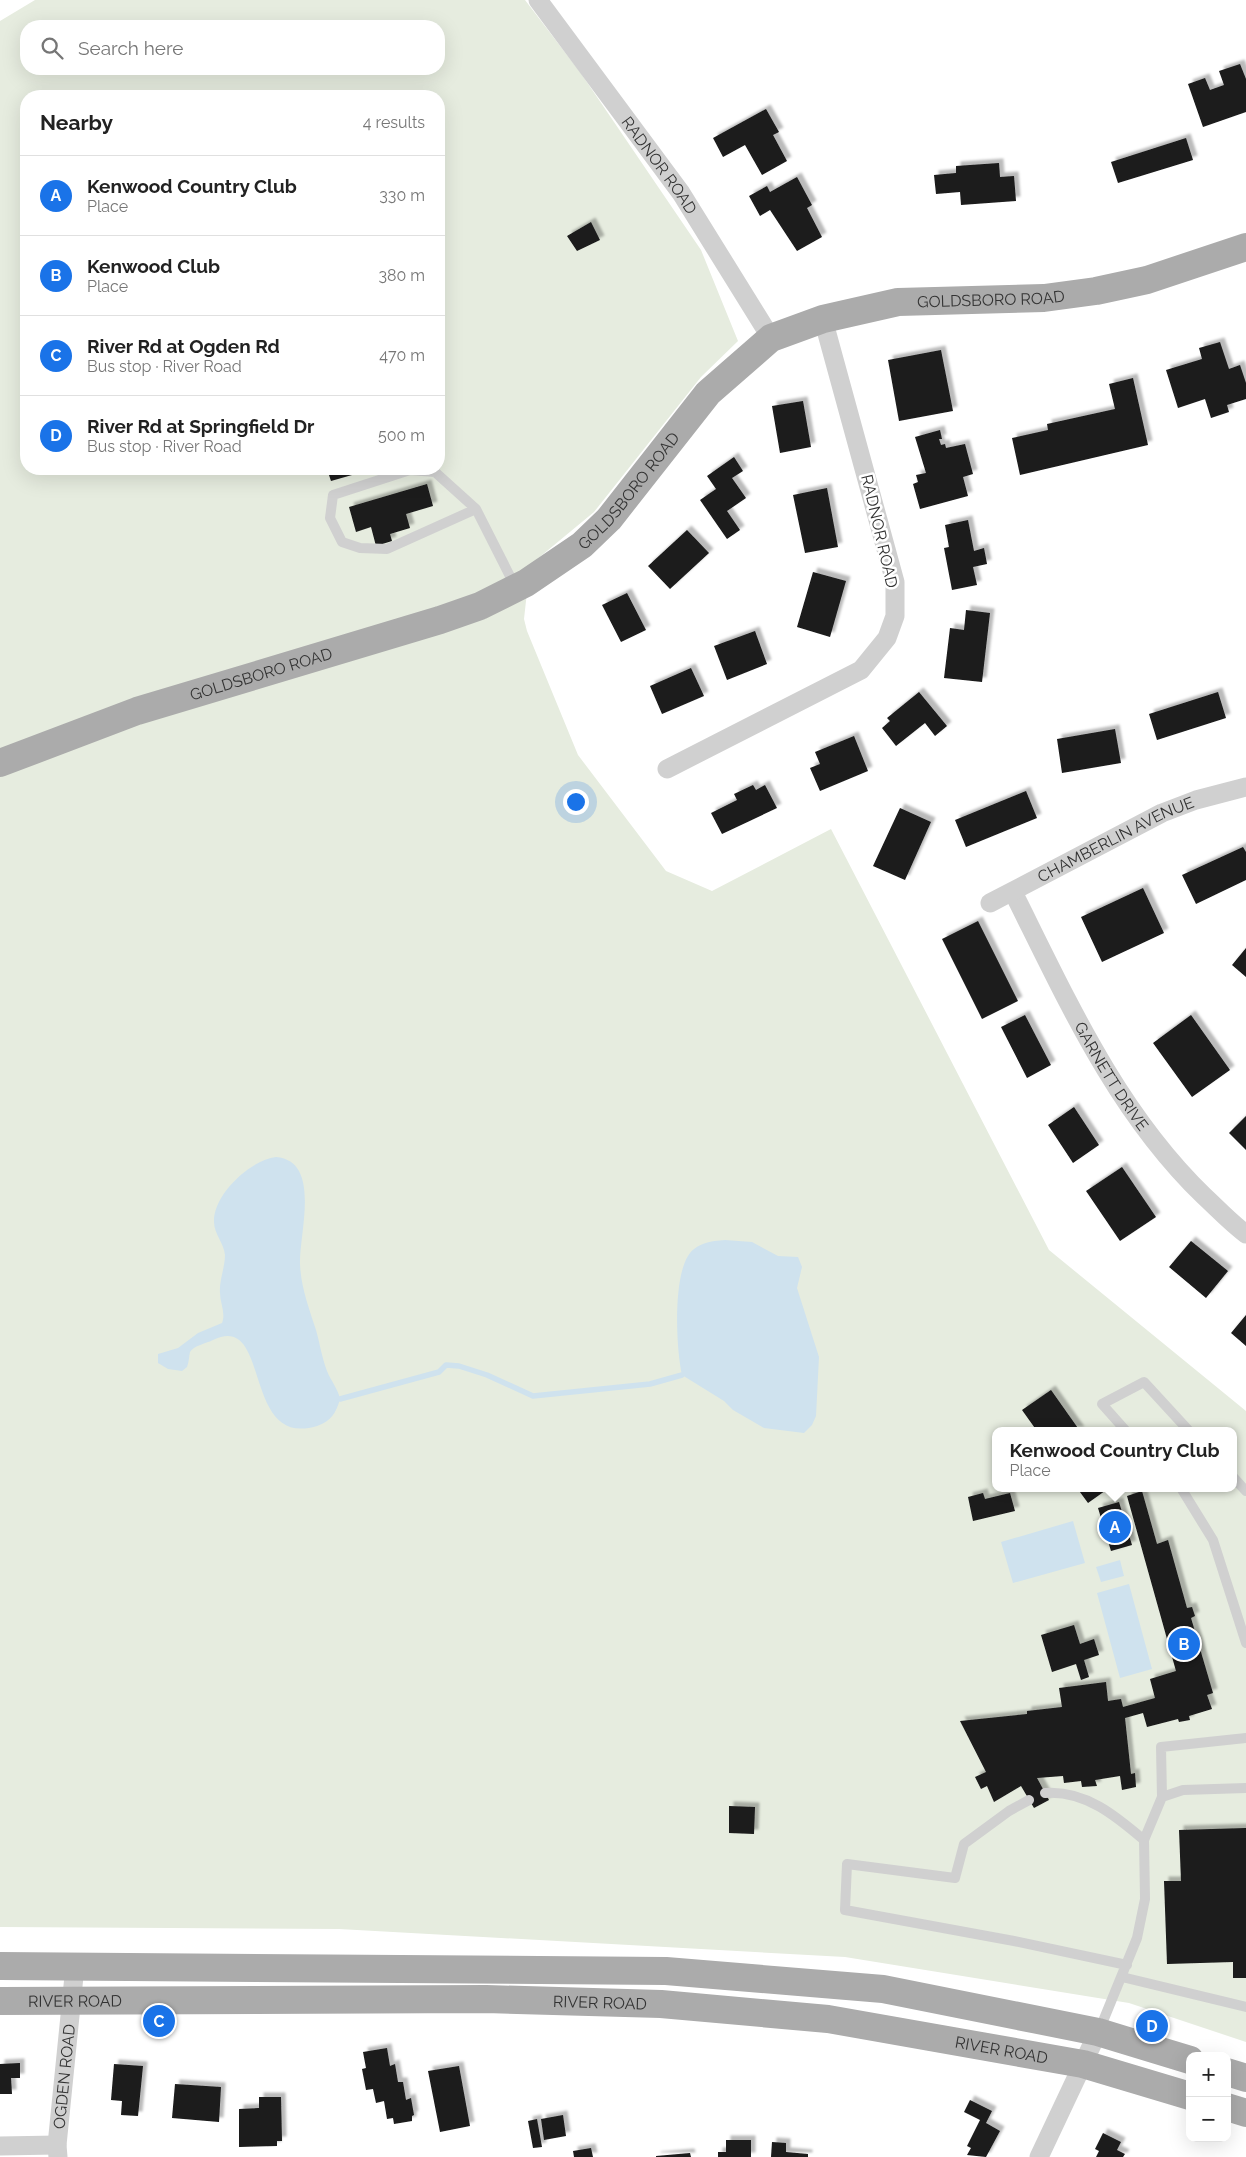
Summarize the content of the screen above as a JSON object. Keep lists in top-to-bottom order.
{
  "streets": {
    "main road": ["GOLDSBORO ROAD", "RIVER ROAD"],
    "street": [
      "RADNOR ROAD",
      "CHAMBERLIN AVENUE",
      "GARNETT DRIVE",
      "OGDEN ROAD"
    ]
  },
  "crossings": [
    ["RADNOR ROAD", "GOLDSBORO ROAD"],
    ["CHAMBERLIN AVENUE", "GARNETT DRIVE"],
    ["RIVER ROAD", "OGDEN ROAD"]
  ],
  "page": {
    "search": "Search here",
    "heading": ["Nearby", "4 results"],
    "list": [
      {
        "mark": "A",
        "name": "Kenwood Country Club",
        "note": "Place",
        "value": "330 m"
      },
      {
        "mark": "B",
        "name": "Kenwood Club",
        "note": "Place",
        "value": "380 m"
      },
      {
        "mark": "C",
        "name": "River Rd at Ogden Rd",
        "note": "Bus stop · River Road",
        "value": "470 m"
      },
      {
        "mark": "D",
        "name": "River Rd at Springfield Dr",
        "note": "Bus stop · River Road",
        "value": "500 m"
      }
    ],
    "popup": ["Kenwood Country Club", "Place"],
    "pins": [
      "A",
      "B",
      "C",
      "D"
    ],
    "map_buttons": ["+", "−"]
  }
}
